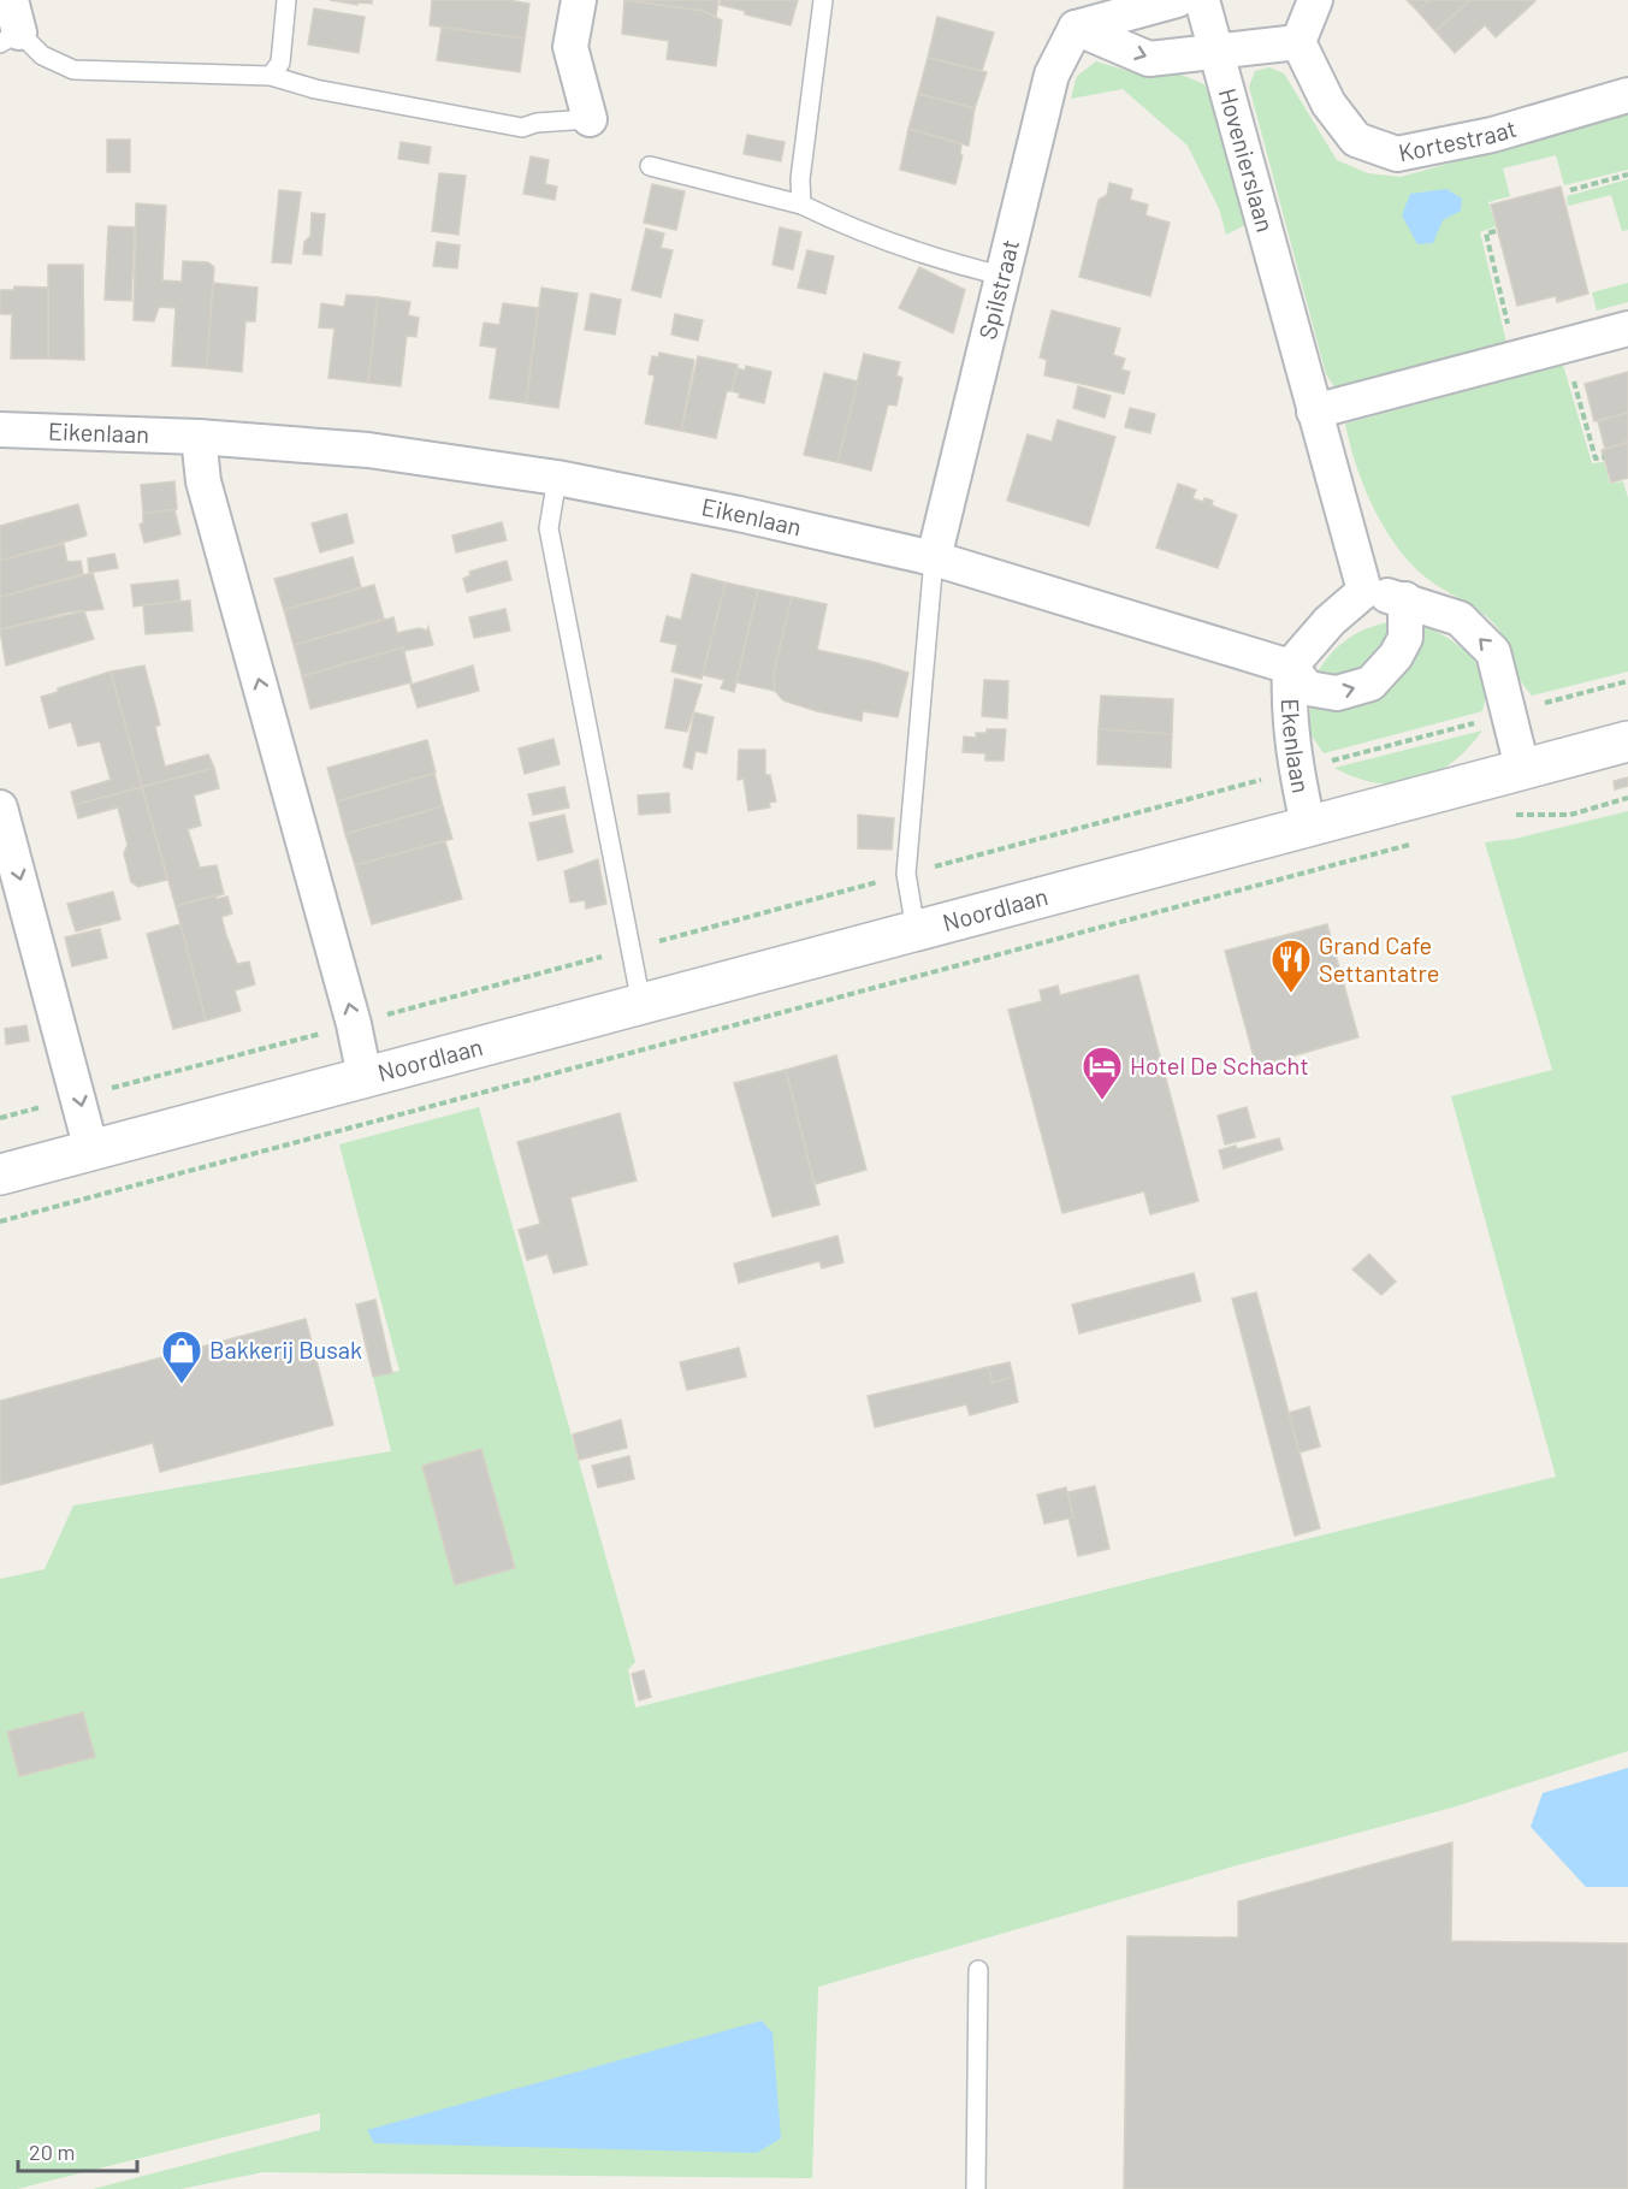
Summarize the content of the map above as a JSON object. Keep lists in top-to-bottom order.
{
  "streets": {
    "street": [
      "Kortestraat",
      "Hovenierslaan",
      "Spilstraat",
      "Eikenlaan",
      "Ekenlaan",
      "Noordlaan"
    ]
  },
  "crossings": [
    ["Spilstraat", "Eikenlaan"],
    ["Eikenlaan", "Ekenlaan"],
    ["Eikenlaan", "Noordlaan"],
    ["Ekenlaan", "Noordlaan"]
  ],
  "places": {
    "restaurant": ["Grand Cafe Settantatre"],
    "hotel": ["Hotel De Schacht"],
    "shop": ["Bakkerij Busak"]
  },
  "scale_bar": "20 m"
}
